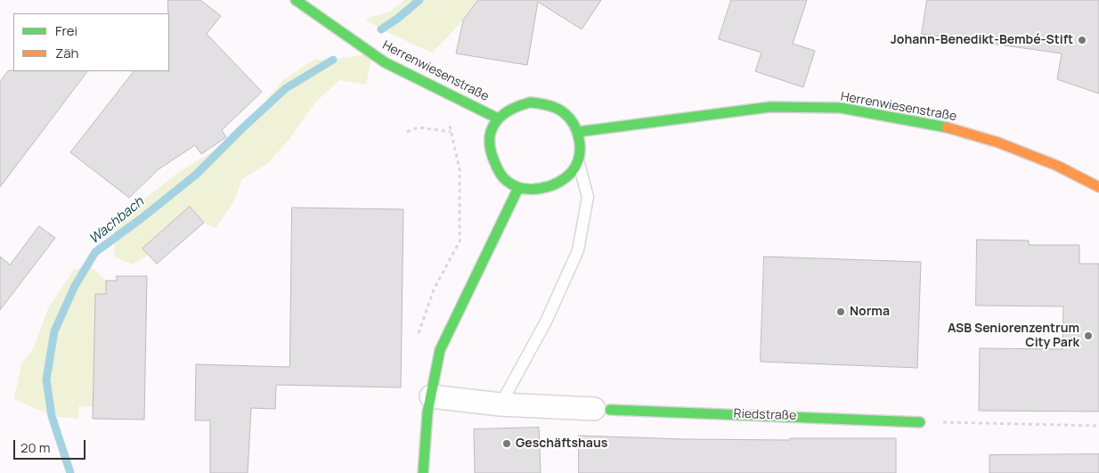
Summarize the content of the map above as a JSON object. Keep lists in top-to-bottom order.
{
  "streets": {
    "street": ["Herrenwiesenstraße", "Riedstraße"]
  },
  "water": ["Wachbach"],
  "places": [
    "Johann-Benedikt-Bembé-Stift",
    "Norma",
    "ASB Seniorenzentrum City Park",
    "Geschäftshaus"
  ],
  "legend": ["Frei", "Zäh"],
  "scale_bar": "20 m"
}
